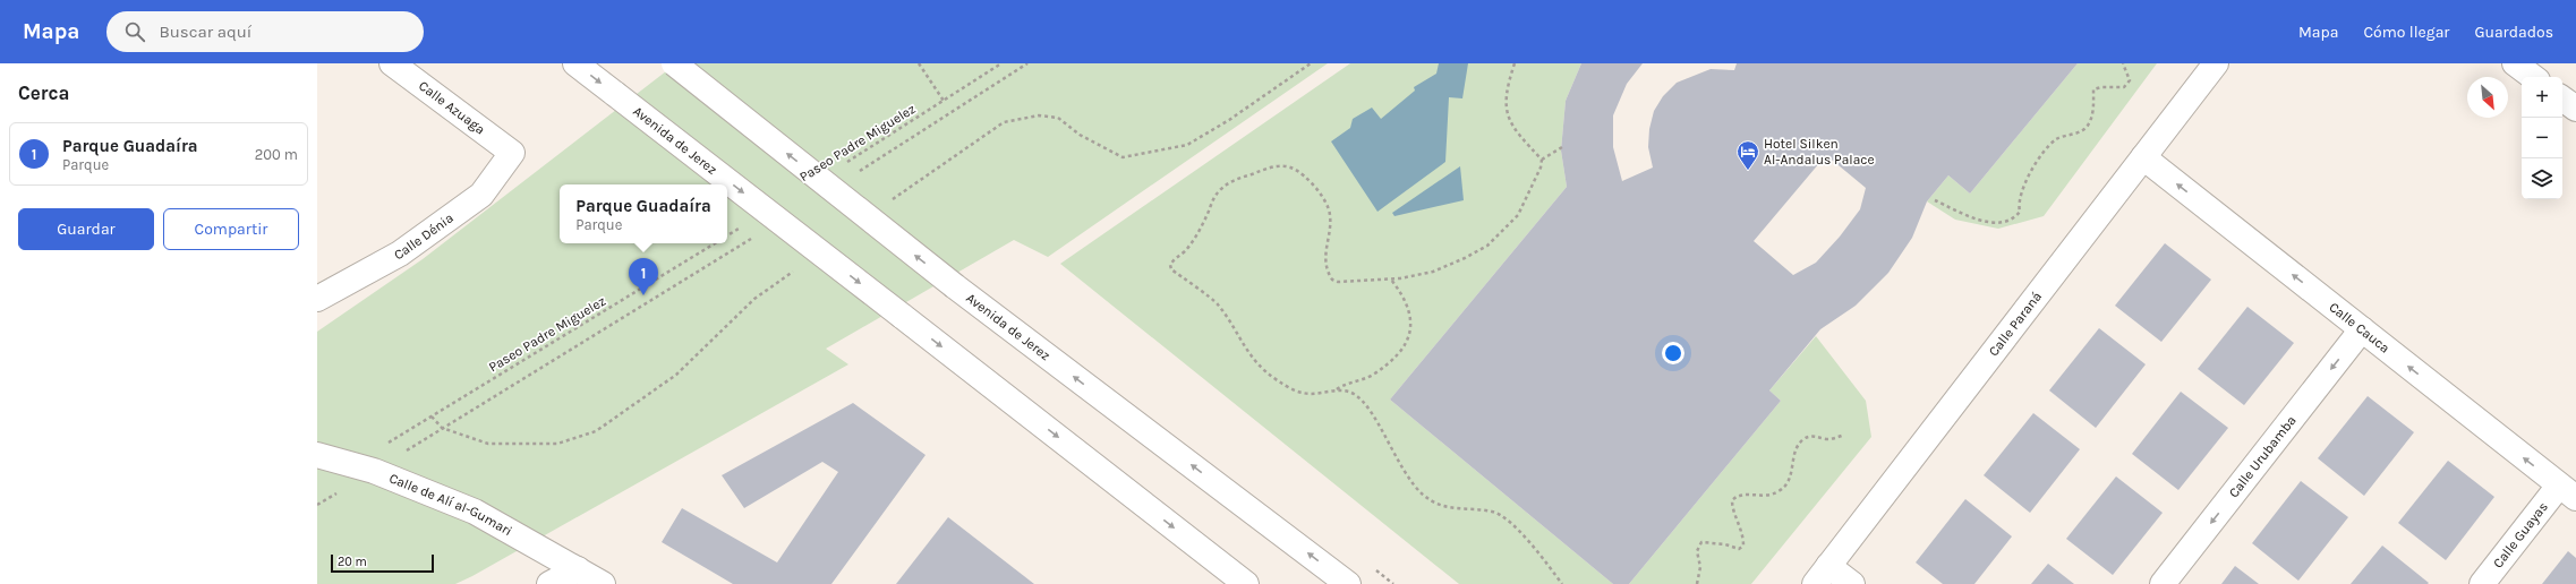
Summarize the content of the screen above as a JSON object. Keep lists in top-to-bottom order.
{
  "streets": {
    "street": [
      "Calle Azuaga",
      "Avenida de Jerez",
      "Calle Dénia",
      "Calle Paraná",
      "Calle Cauca",
      "Calle Urubamba",
      "Calle de Alí al-Gumari",
      "Calle Guayas"
    ],
    "path": ["Paseo Padre Miguelez"]
  },
  "crossings": [
    ["Calle Azuaga", "Calle Dénia"],
    ["Calle Paraná", "Calle Cauca"],
    ["Calle Cauca", "Calle Urubamba"],
    ["Calle Cauca", "Calle Guayas"]
  ],
  "one_way": ["Calle Cauca", "Calle Urubamba"],
  "places": {
    "hotel": ["Hotel Silken Al-Andalus Palace"]
  },
  "scale_bar": "20 m",
  "north": "bottom right",
  "page": {
    "header": "Mapa",
    "search": "Buscar aquí",
    "nav": ["Mapa", "Cómo llegar", "Guardados"],
    "heading": "Cerca",
    "map_buttons": ["+", "−"],
    "list": [
      {
        "mark": "1",
        "name": "Parque Guadaíra",
        "note": "Parque",
        "value": "200 m"
      }
    ],
    "popup": ["Parque Guadaíra", "Parque"],
    "buttons": ["Guardar", "Compartir"],
    "pins": "1",
    "scale": "20 m"
  }
}
